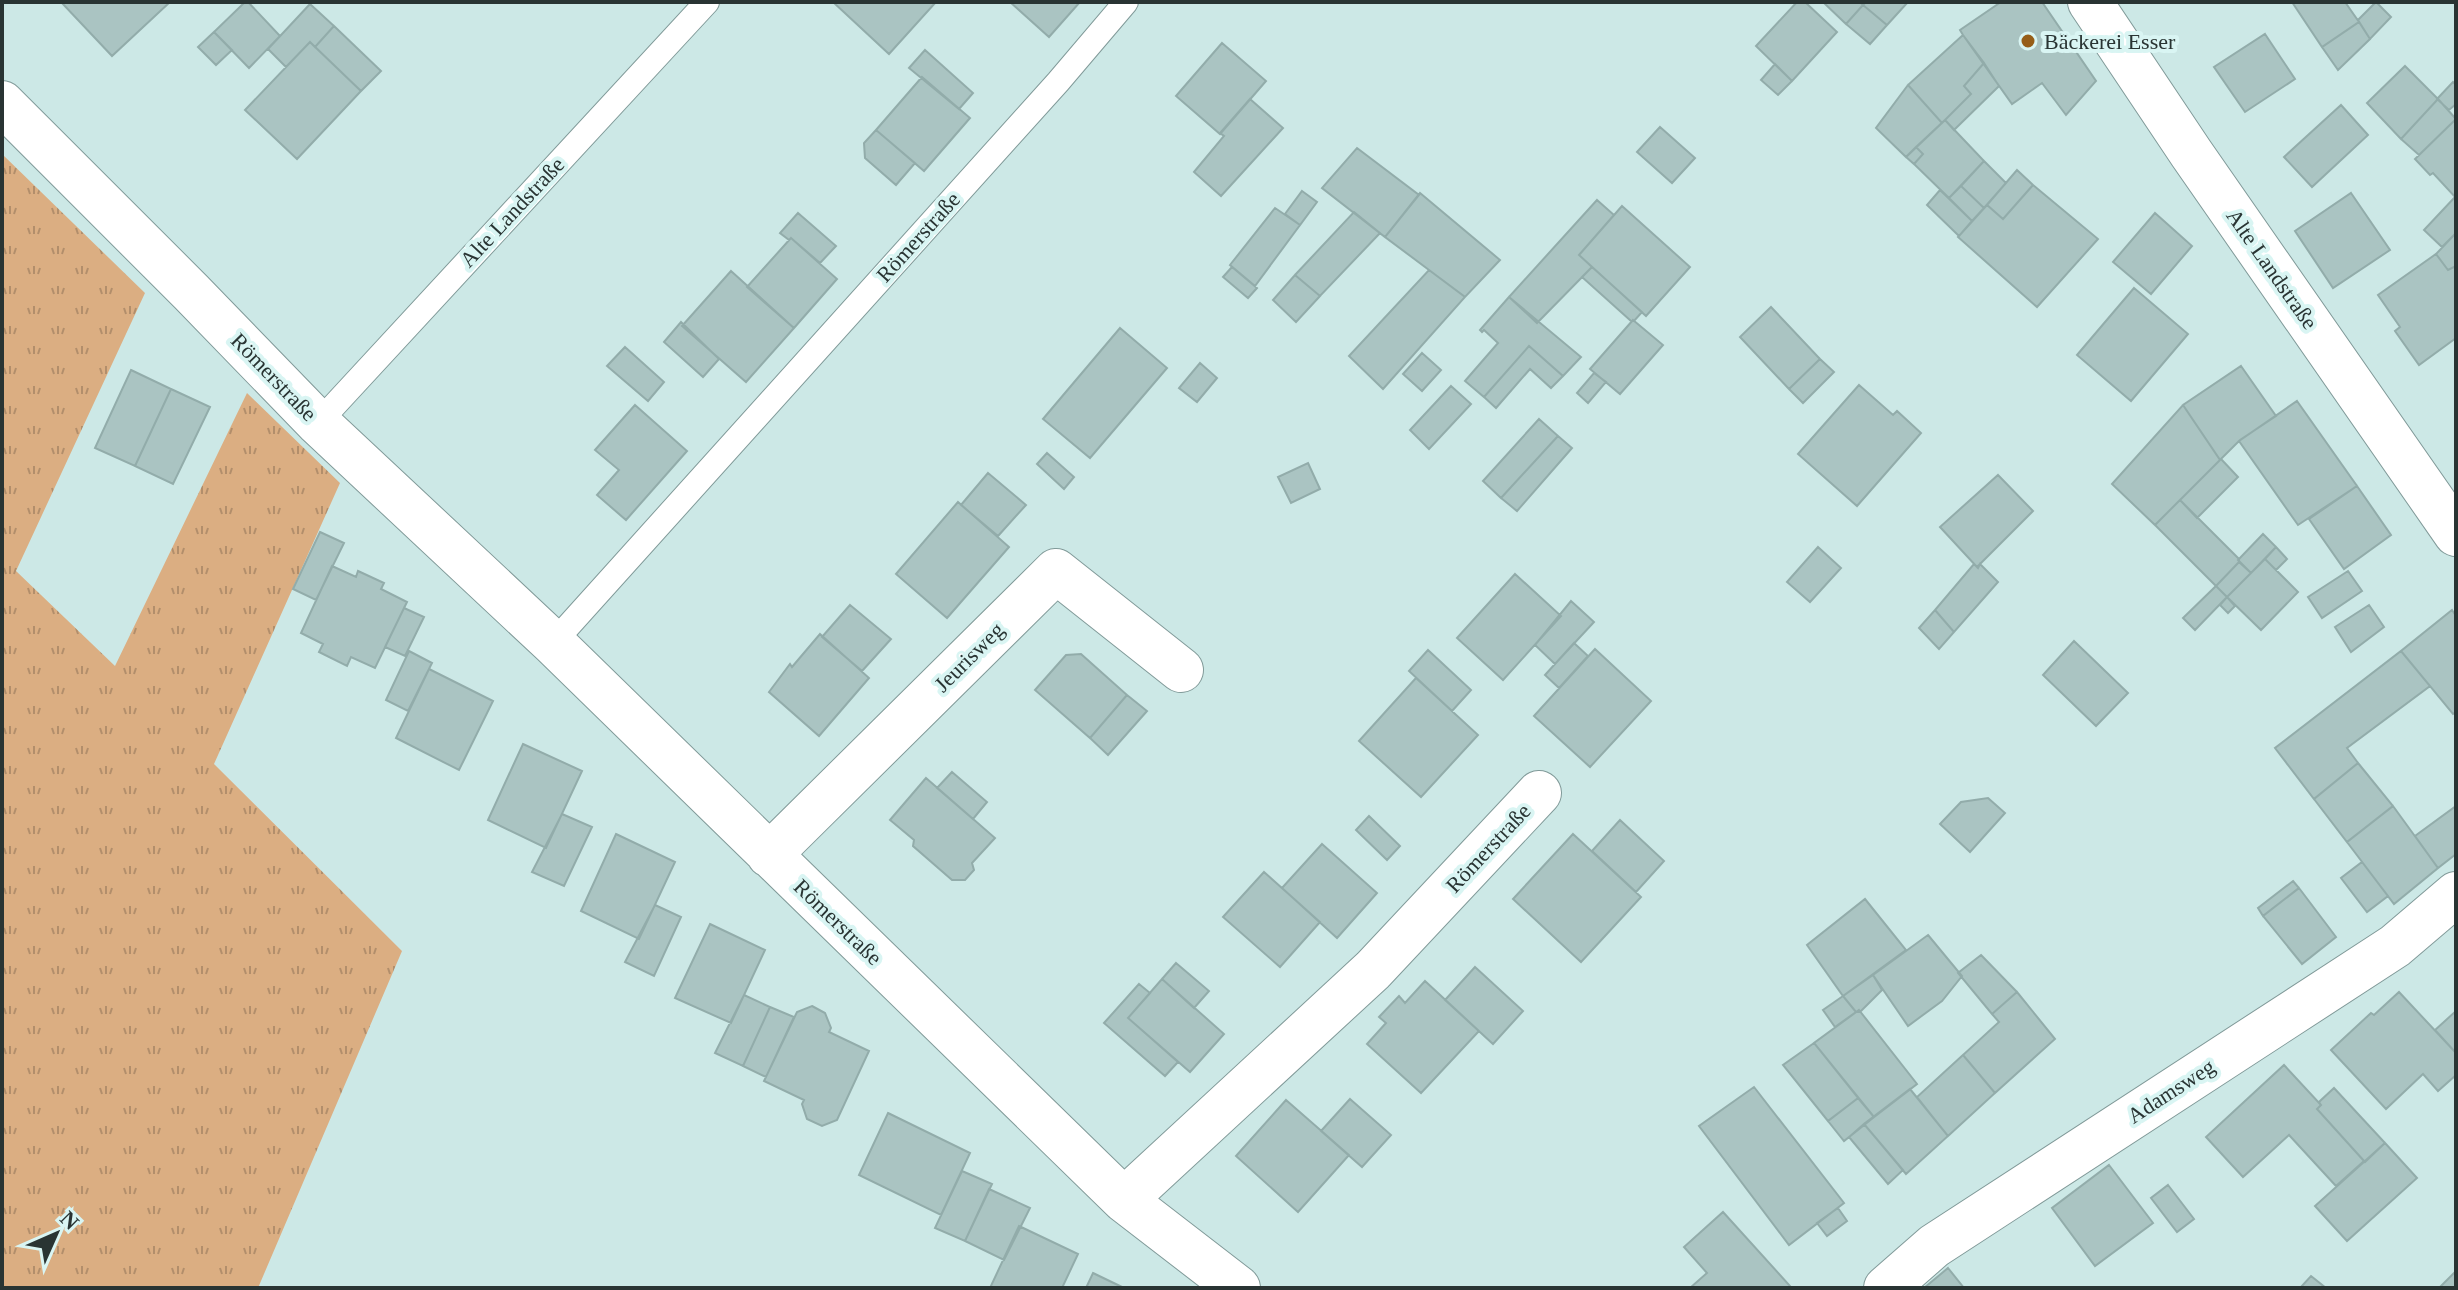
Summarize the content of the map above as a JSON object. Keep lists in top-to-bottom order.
{
  "streets": {
    "street": [
      "Alte Landstraße",
      "Römerstraße",
      "Jeurisweg",
      "Adamsweg"
    ]
  },
  "crossings": [
    ["Alte Landstraße", "Römerstraße"],
    ["Römerstraße", "Jeurisweg"]
  ],
  "places": ["Bäckerei Esser"],
  "north": "top right"
}
